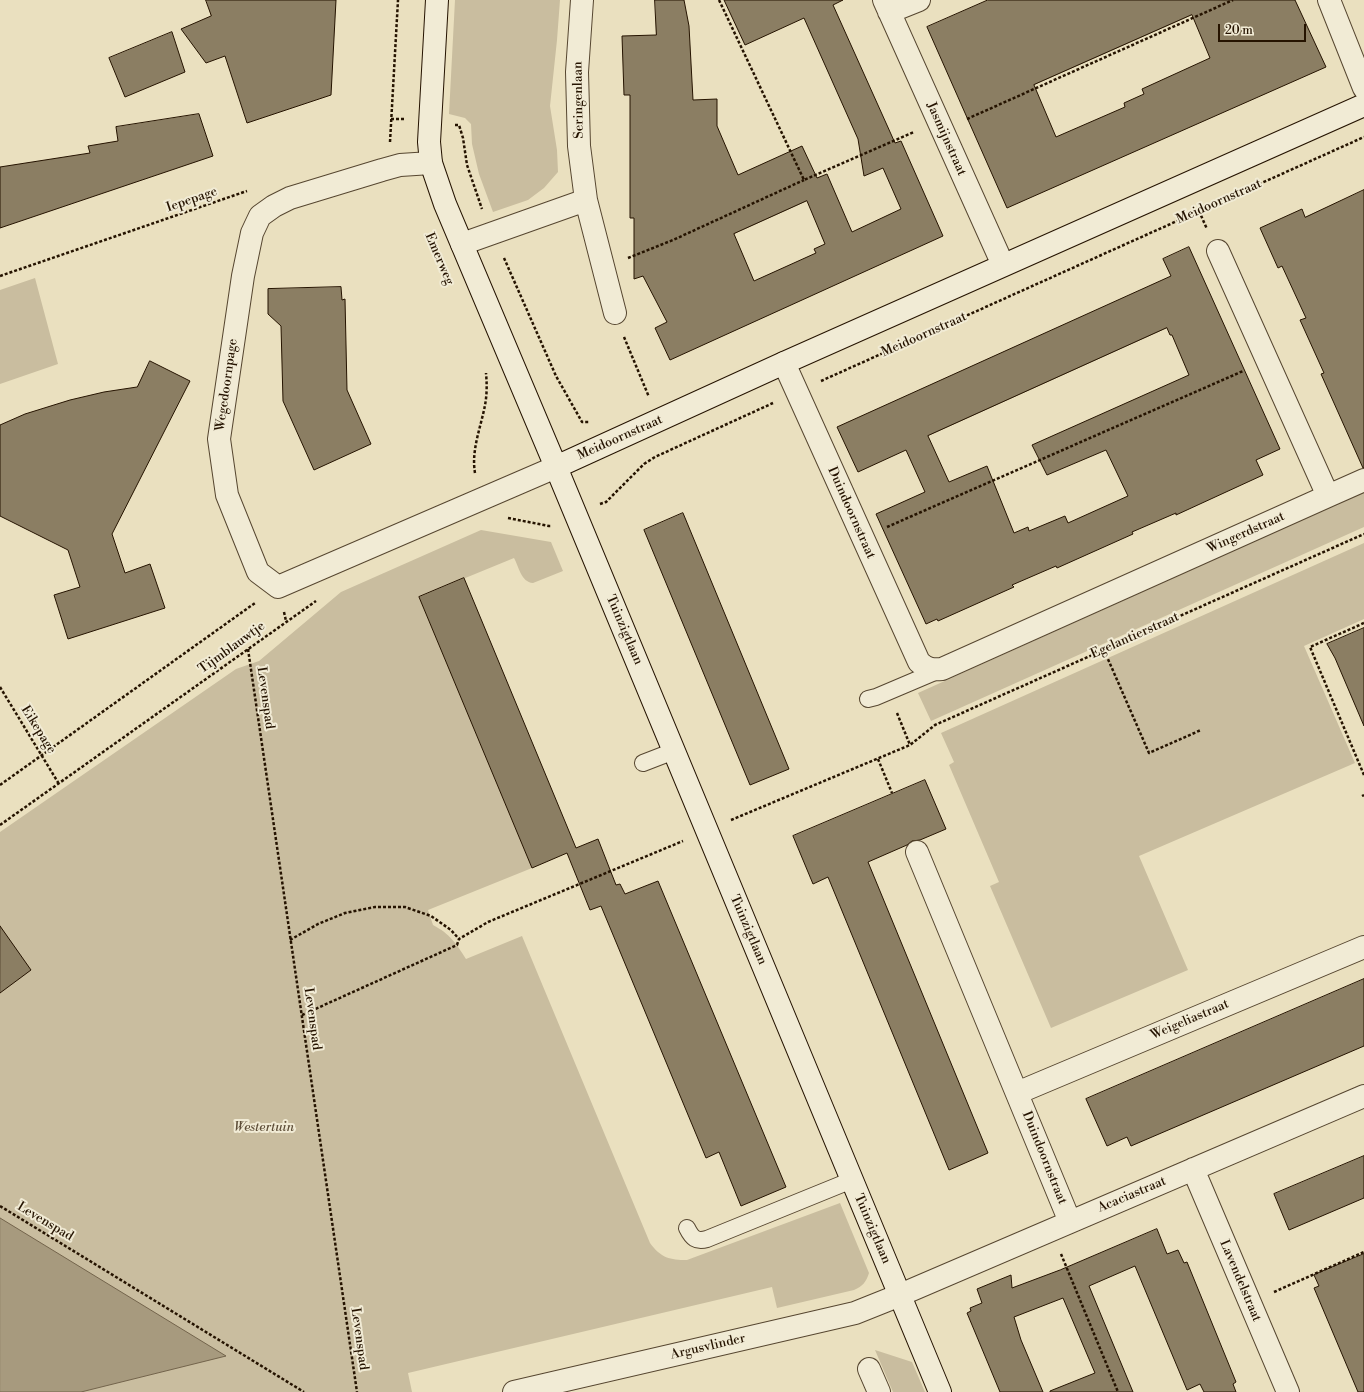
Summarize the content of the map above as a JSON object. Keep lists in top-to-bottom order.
{
  "streets": {
    "street": [
      "Seringenlaan",
      "Jasmijnstraat",
      "Meidoornstraat",
      "Emerweg",
      "Wegedoornpage",
      "Duindoornstraat",
      "Wingerdstraat",
      "Tuinzigtlaan",
      "Weigeliastraat",
      "Acaciastraat",
      "Lavendelstraat",
      "Argusvlinder"
    ],
    "path": [
      "Iepepage",
      "Egelantierstraat",
      "Tijmblauwtje",
      "Levenspad",
      "Eikepage"
    ]
  },
  "crossings": [
    ["Jasmijnstraat", "Meidoornstraat"],
    ["Meidoornstraat", "Emerweg"],
    ["Meidoornstraat", "Duindoornstraat"],
    ["Meidoornstraat", "Tuinzigtlaan"],
    ["Emerweg", "Wegedoornpage"],
    ["Emerweg", "Tuinzigtlaan"],
    ["Duindoornstraat", "Wingerdstraat"],
    ["Duindoornstraat", "Weigeliastraat"],
    ["Duindoornstraat", "Acaciastraat"],
    ["Tuinzigtlaan", "Acaciastraat"],
    ["Tuinzigtlaan", "Argusvlinder"],
    ["Tijmblauwtje", "Levenspad"],
    ["Tijmblauwtje", "Eikepage"],
    ["Acaciastraat", "Lavendelstraat"],
    ["Acaciastraat", "Argusvlinder"]
  ],
  "parks": ["Westertuin"],
  "scale_bar": "20 m"
}
